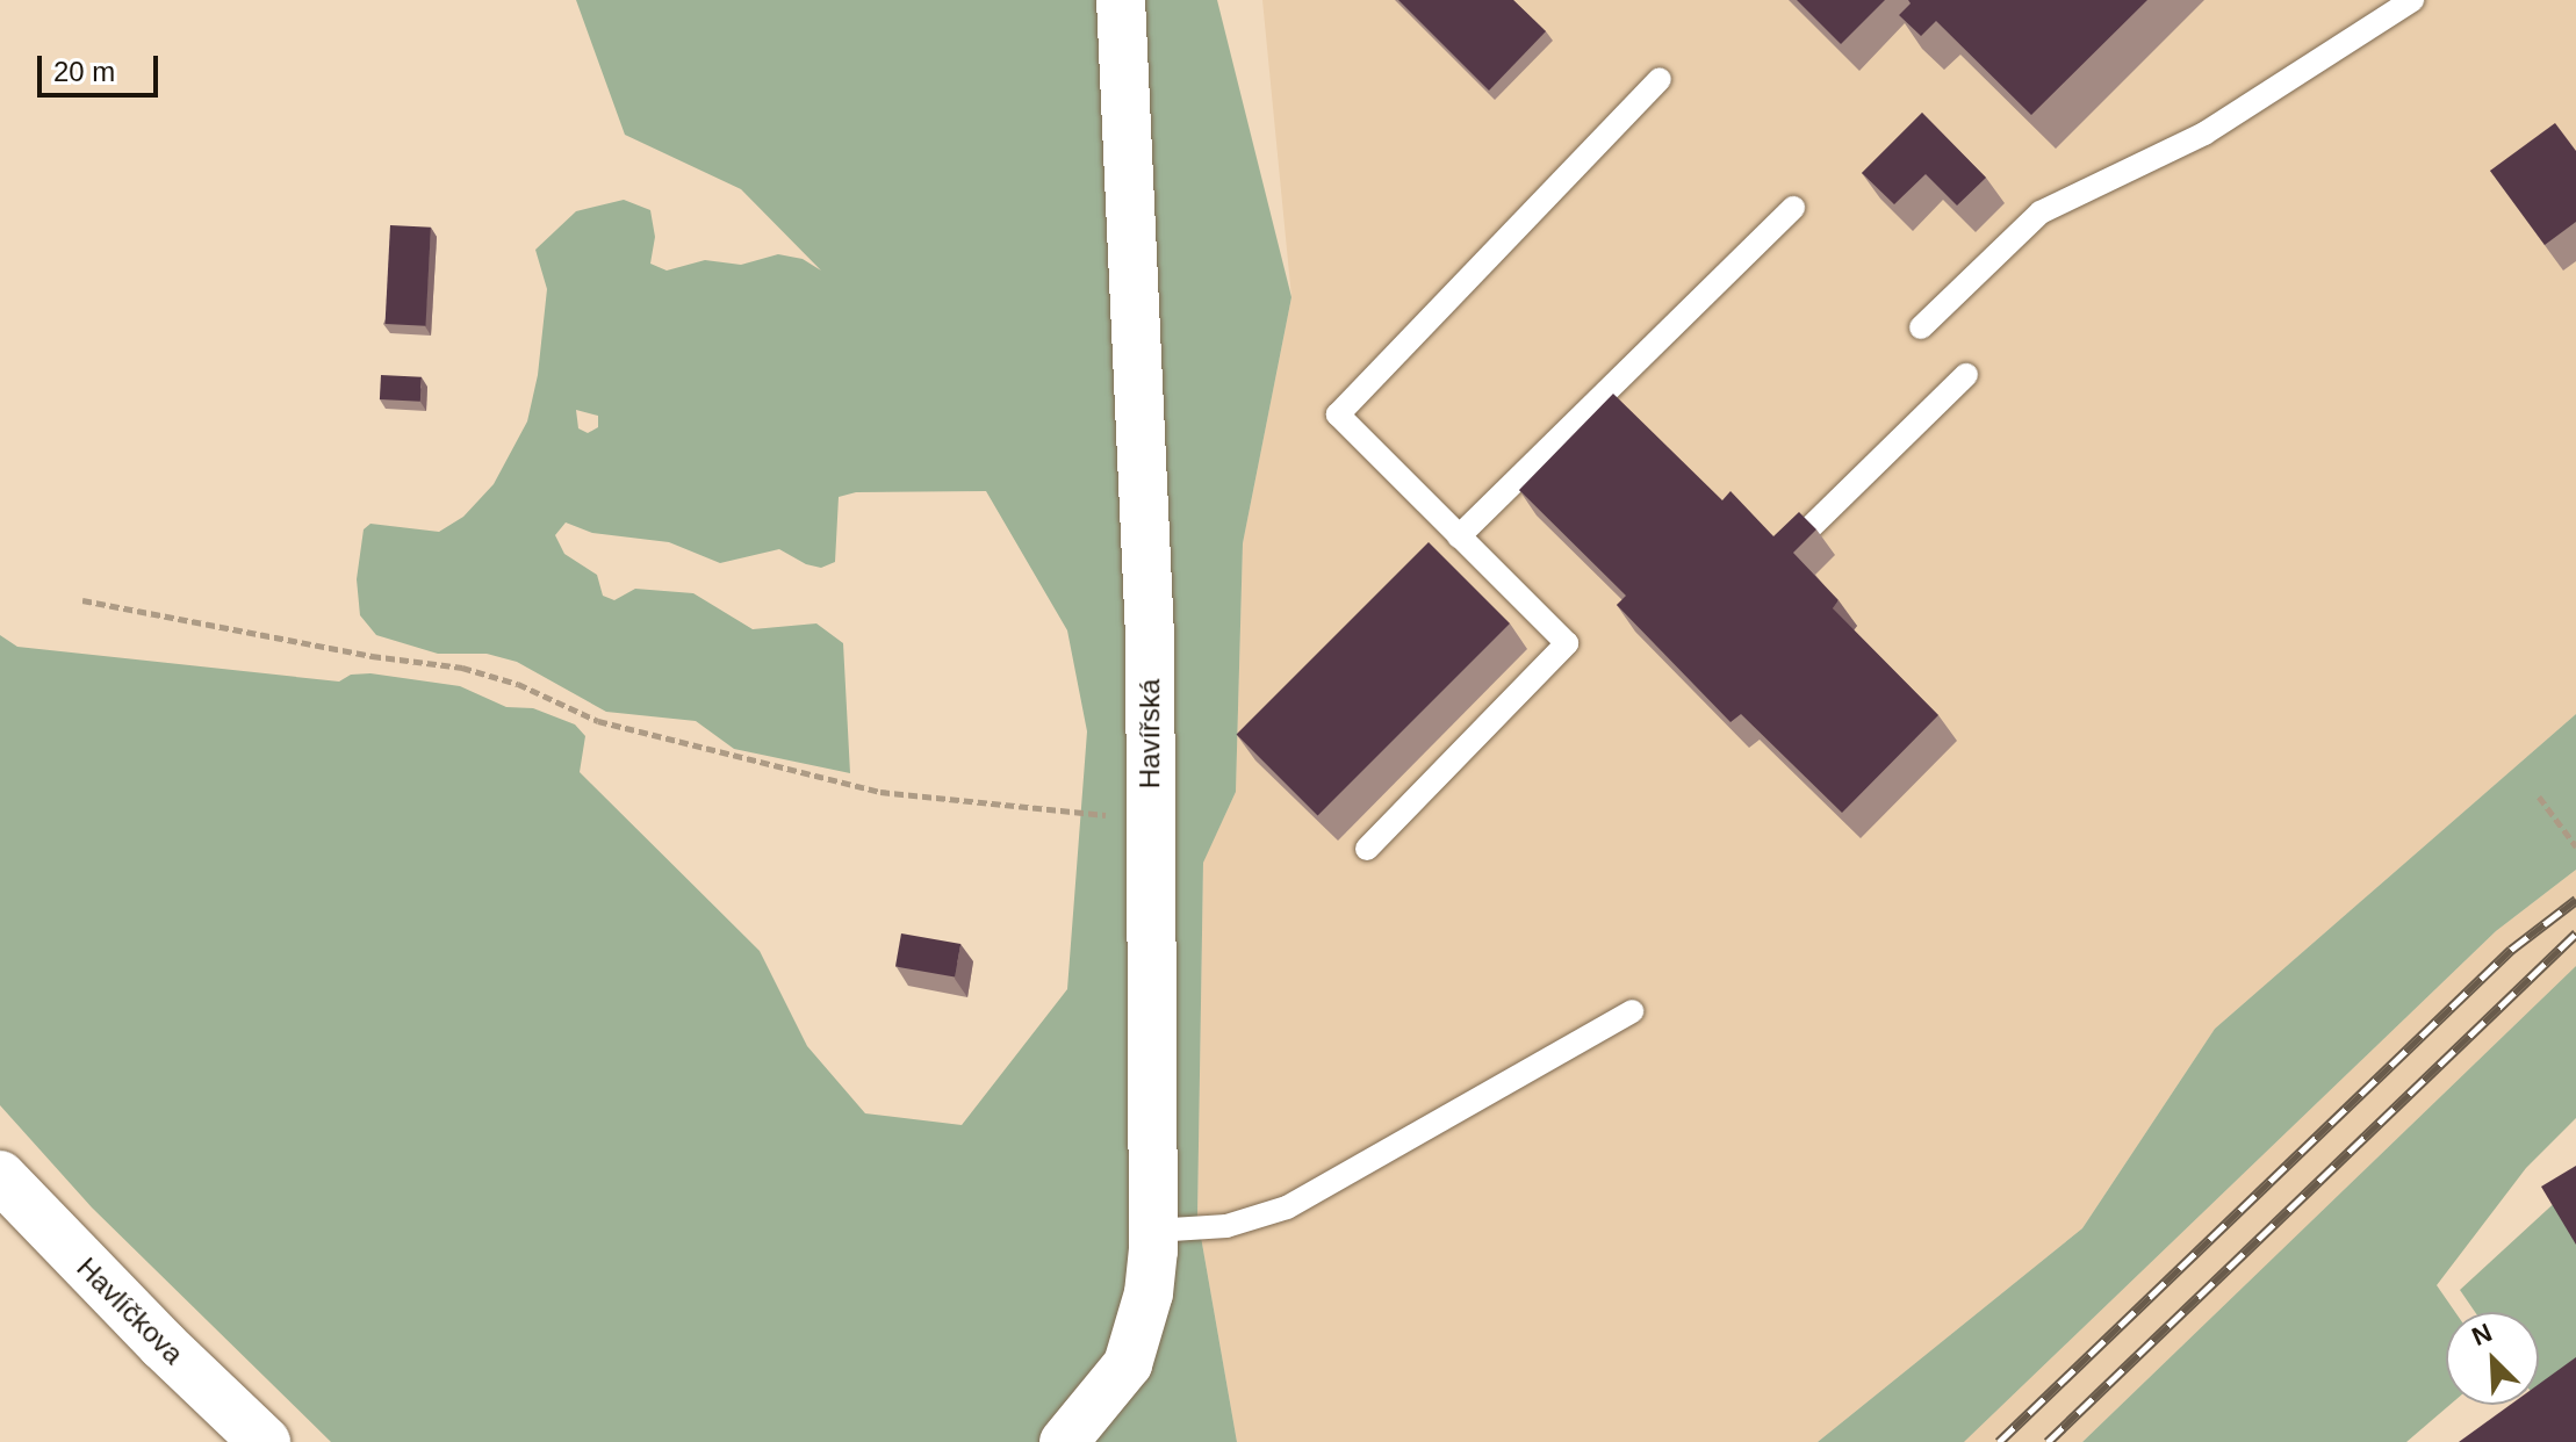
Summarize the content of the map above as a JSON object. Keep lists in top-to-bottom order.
{
  "streets": {
    "main road": ["Havlíčkova"],
    "street": ["Havířská"]
  },
  "scale_bar": "20 m",
  "north": "top left"
}
